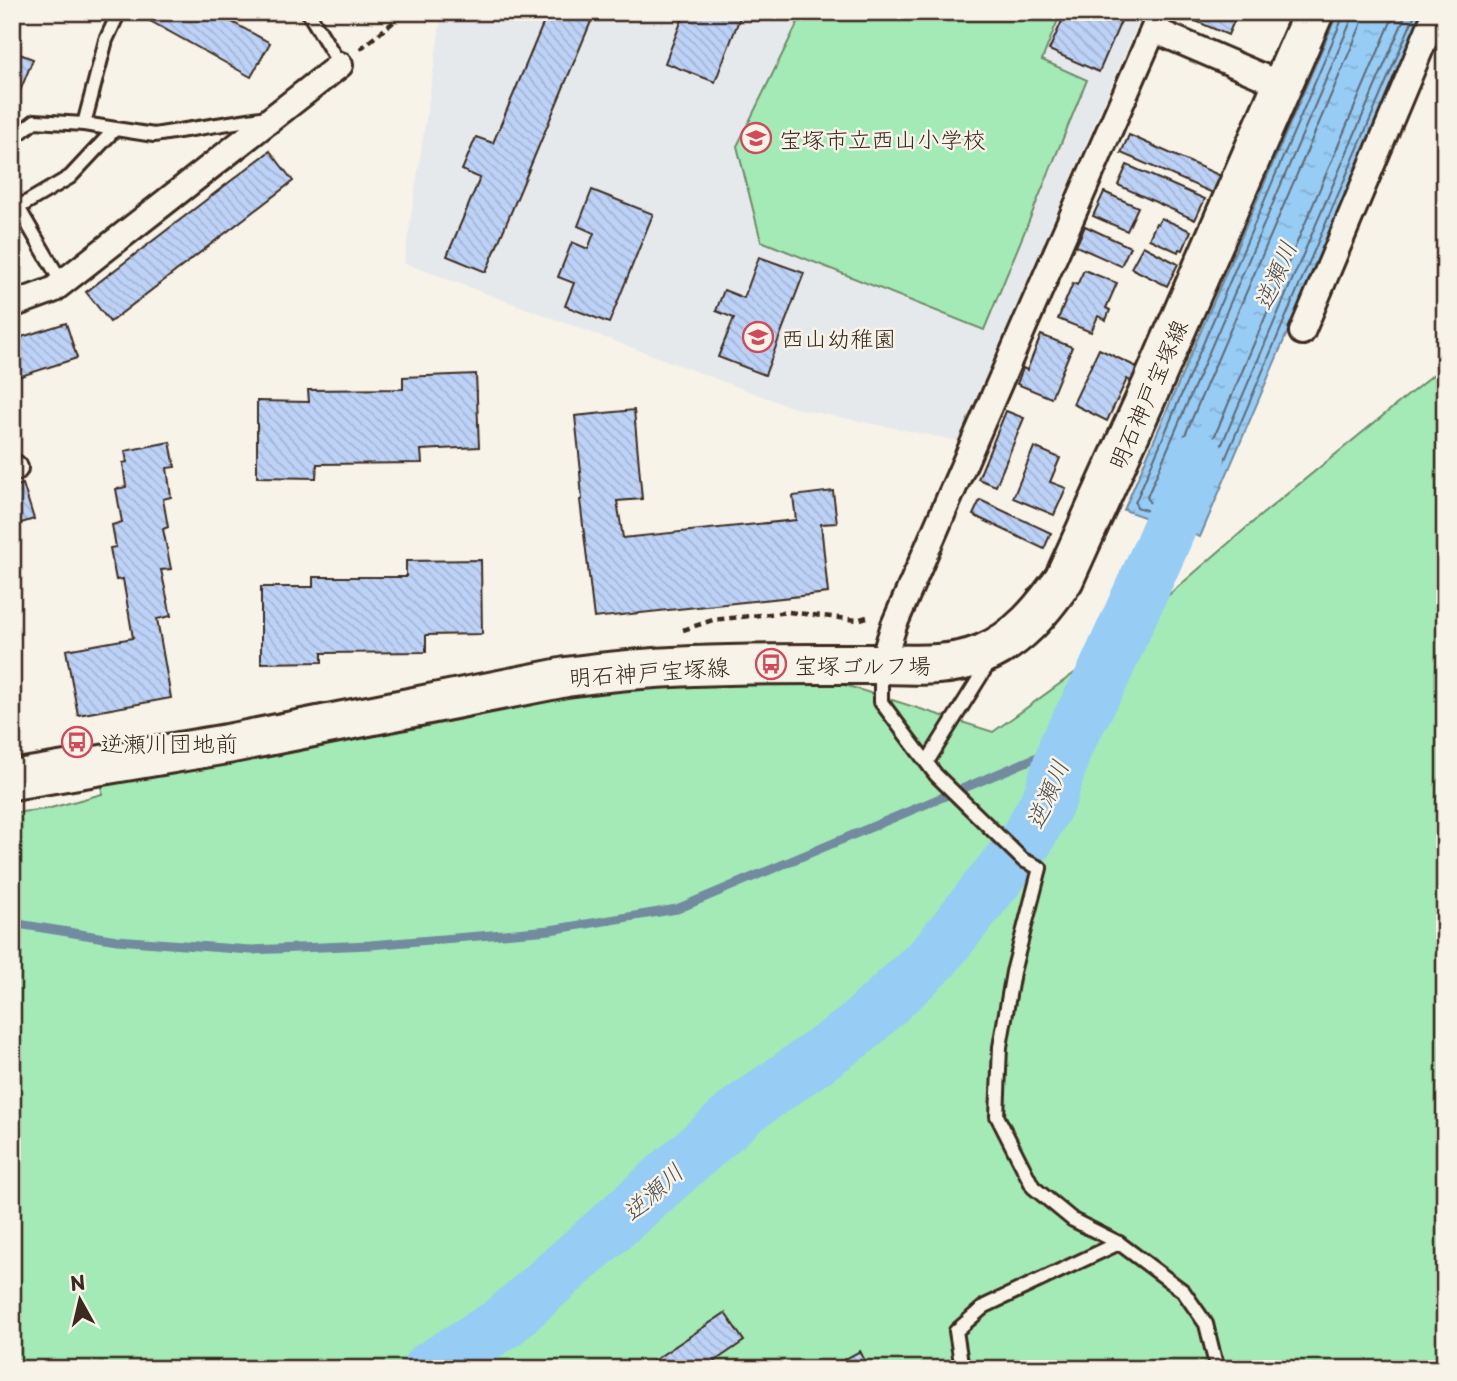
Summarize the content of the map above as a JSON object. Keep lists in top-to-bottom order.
{
  "streets": {
    "main road": ["明石神戸宝塚線"]
  },
  "water": ["逆瀬川"],
  "places": {
    "school or university": ["宝塚市立西山小学校", "西山幼稚園"],
    "bus stop": ["宝塚ゴルフ場", "逆瀬川団地前"]
  },
  "north": "top"
}
